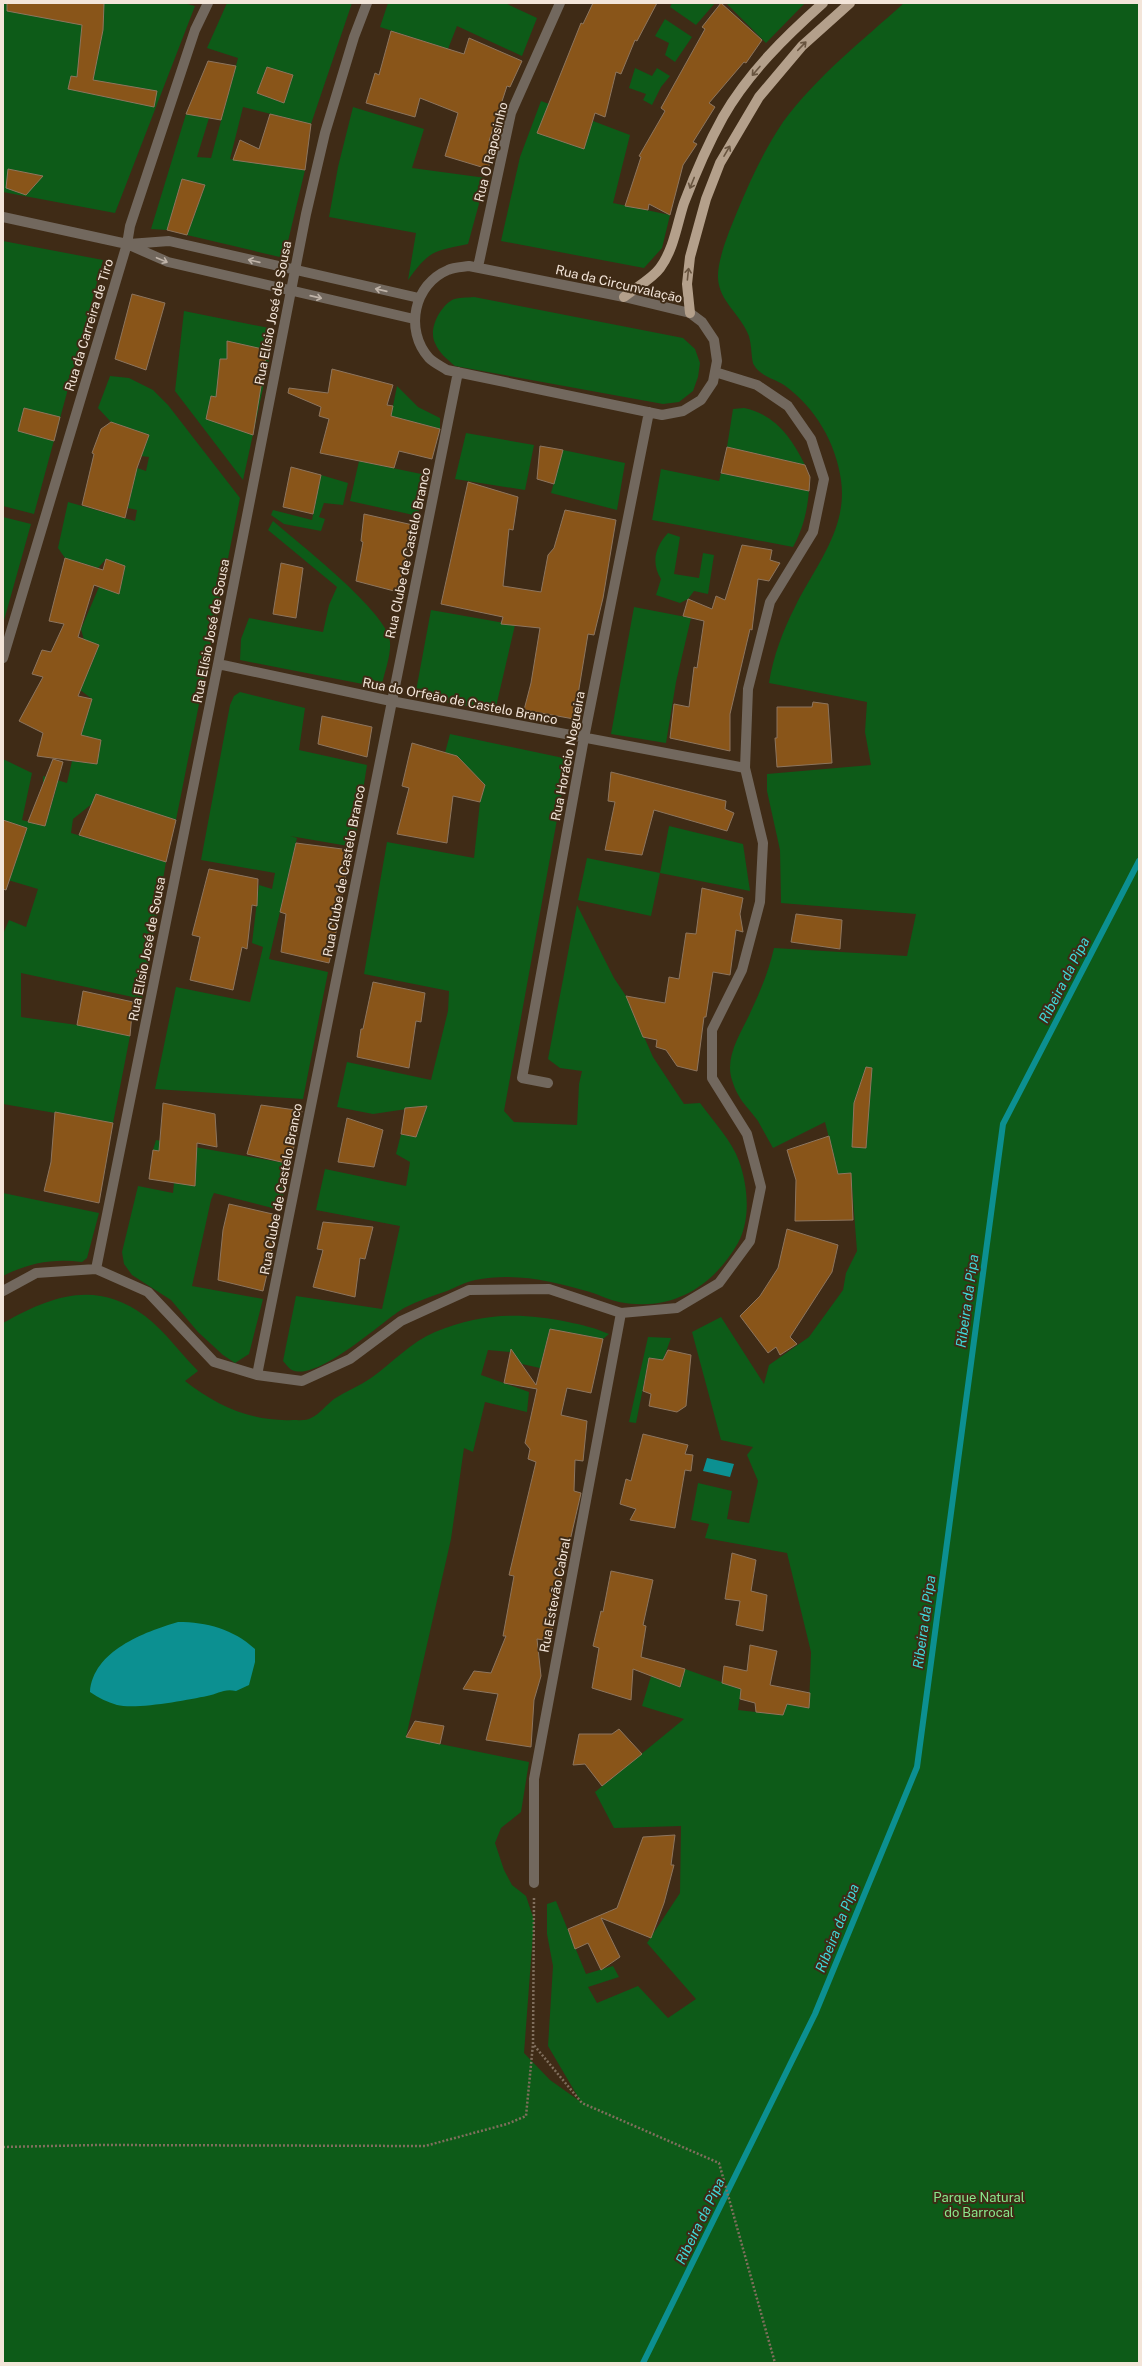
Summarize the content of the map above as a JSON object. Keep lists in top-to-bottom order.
{
  "streets": {
    "street": [
      "Rua O Raposinho",
      "Rua da Circunvalação",
      "Rua Elísio José de Sousa",
      "Rua da Carreira de Tiro",
      "Rua Clube de Castelo Branco",
      "Rua do Orfeão de Castelo Branco",
      "Rua Horácio Nogueira",
      "Rua Estevão Cabral"
    ]
  },
  "crossings": [
    ["Rua O Raposinho", "Rua da Circunvalação"],
    ["Rua da Circunvalação", "Rua Clube de Castelo Branco"],
    ["Rua da Circunvalação", "Rua Horácio Nogueira"],
    ["Rua Elísio José de Sousa", "Rua do Orfeão de Castelo Branco"],
    ["Rua Clube de Castelo Branco", "Rua do Orfeão de Castelo Branco"],
    ["Rua do Orfeão de Castelo Branco", "Rua Horácio Nogueira"]
  ],
  "water": ["Ribeira da Pipa"],
  "parks": ["Parque Natural do Barrocal"]
}
